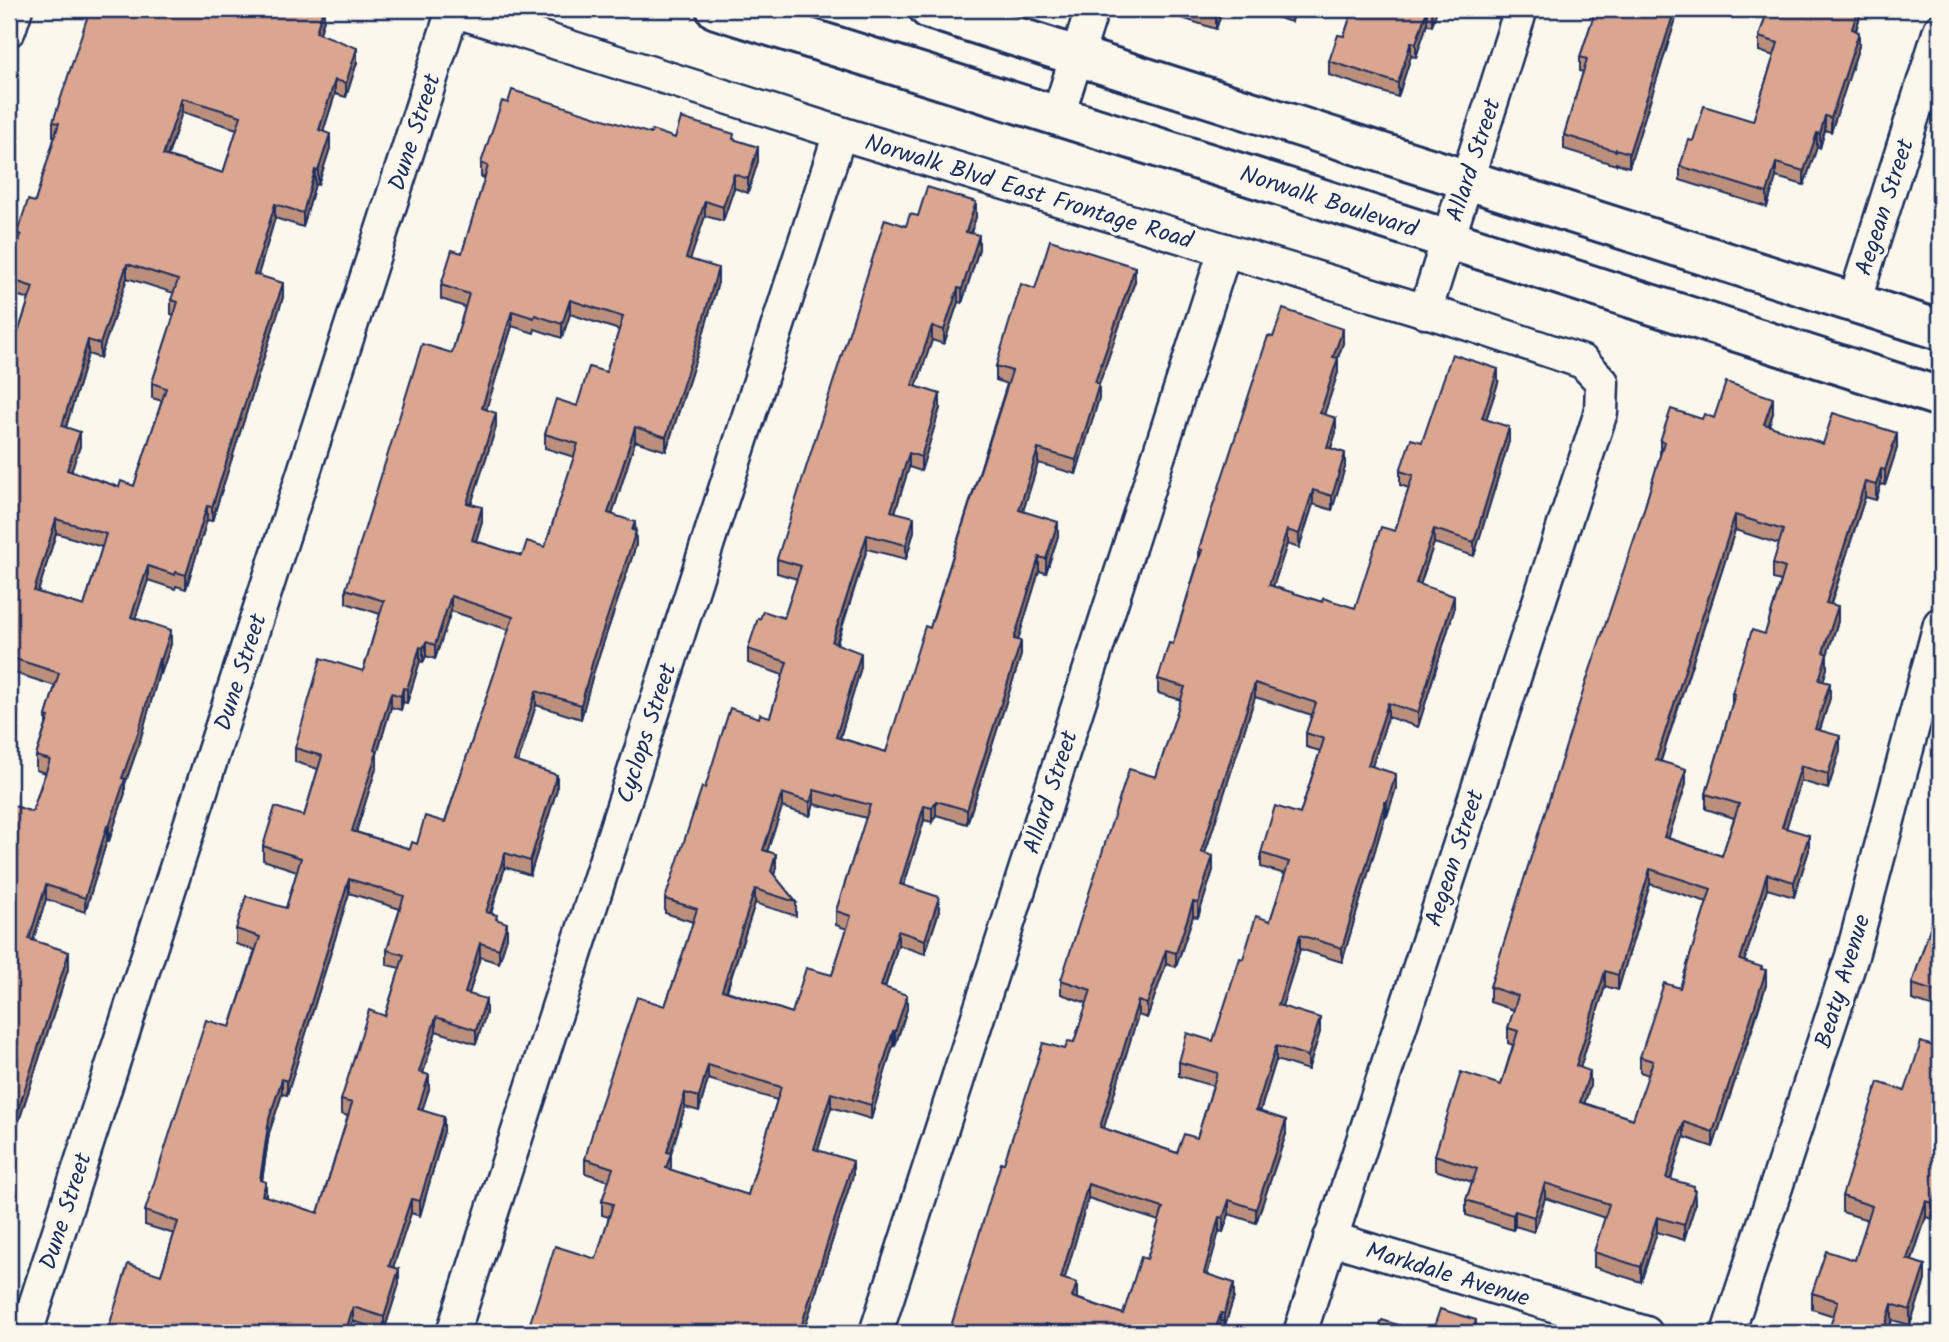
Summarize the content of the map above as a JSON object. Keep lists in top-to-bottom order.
{
  "streets": {
    "main road": ["Norwalk Boulevard"],
    "street": [
      "Dune Street",
      "Allard Street",
      "Norwalk Blvd East Frontage Road",
      "Aegean Street",
      "Cyclops Street",
      "Beaty Avenue",
      "Markdale Avenue"
    ]
  },
  "crossings": [
    ["Dune Street", "Norwalk Blvd East Frontage Road"],
    ["Allard Street", "Norwalk Blvd East Frontage Road"],
    ["Allard Street", "Norwalk Boulevard"],
    ["Norwalk Blvd East Frontage Road", "Aegean Street"],
    ["Norwalk Blvd East Frontage Road", "Cyclops Street"],
    ["Aegean Street", "Markdale Avenue"]
  ]
}
